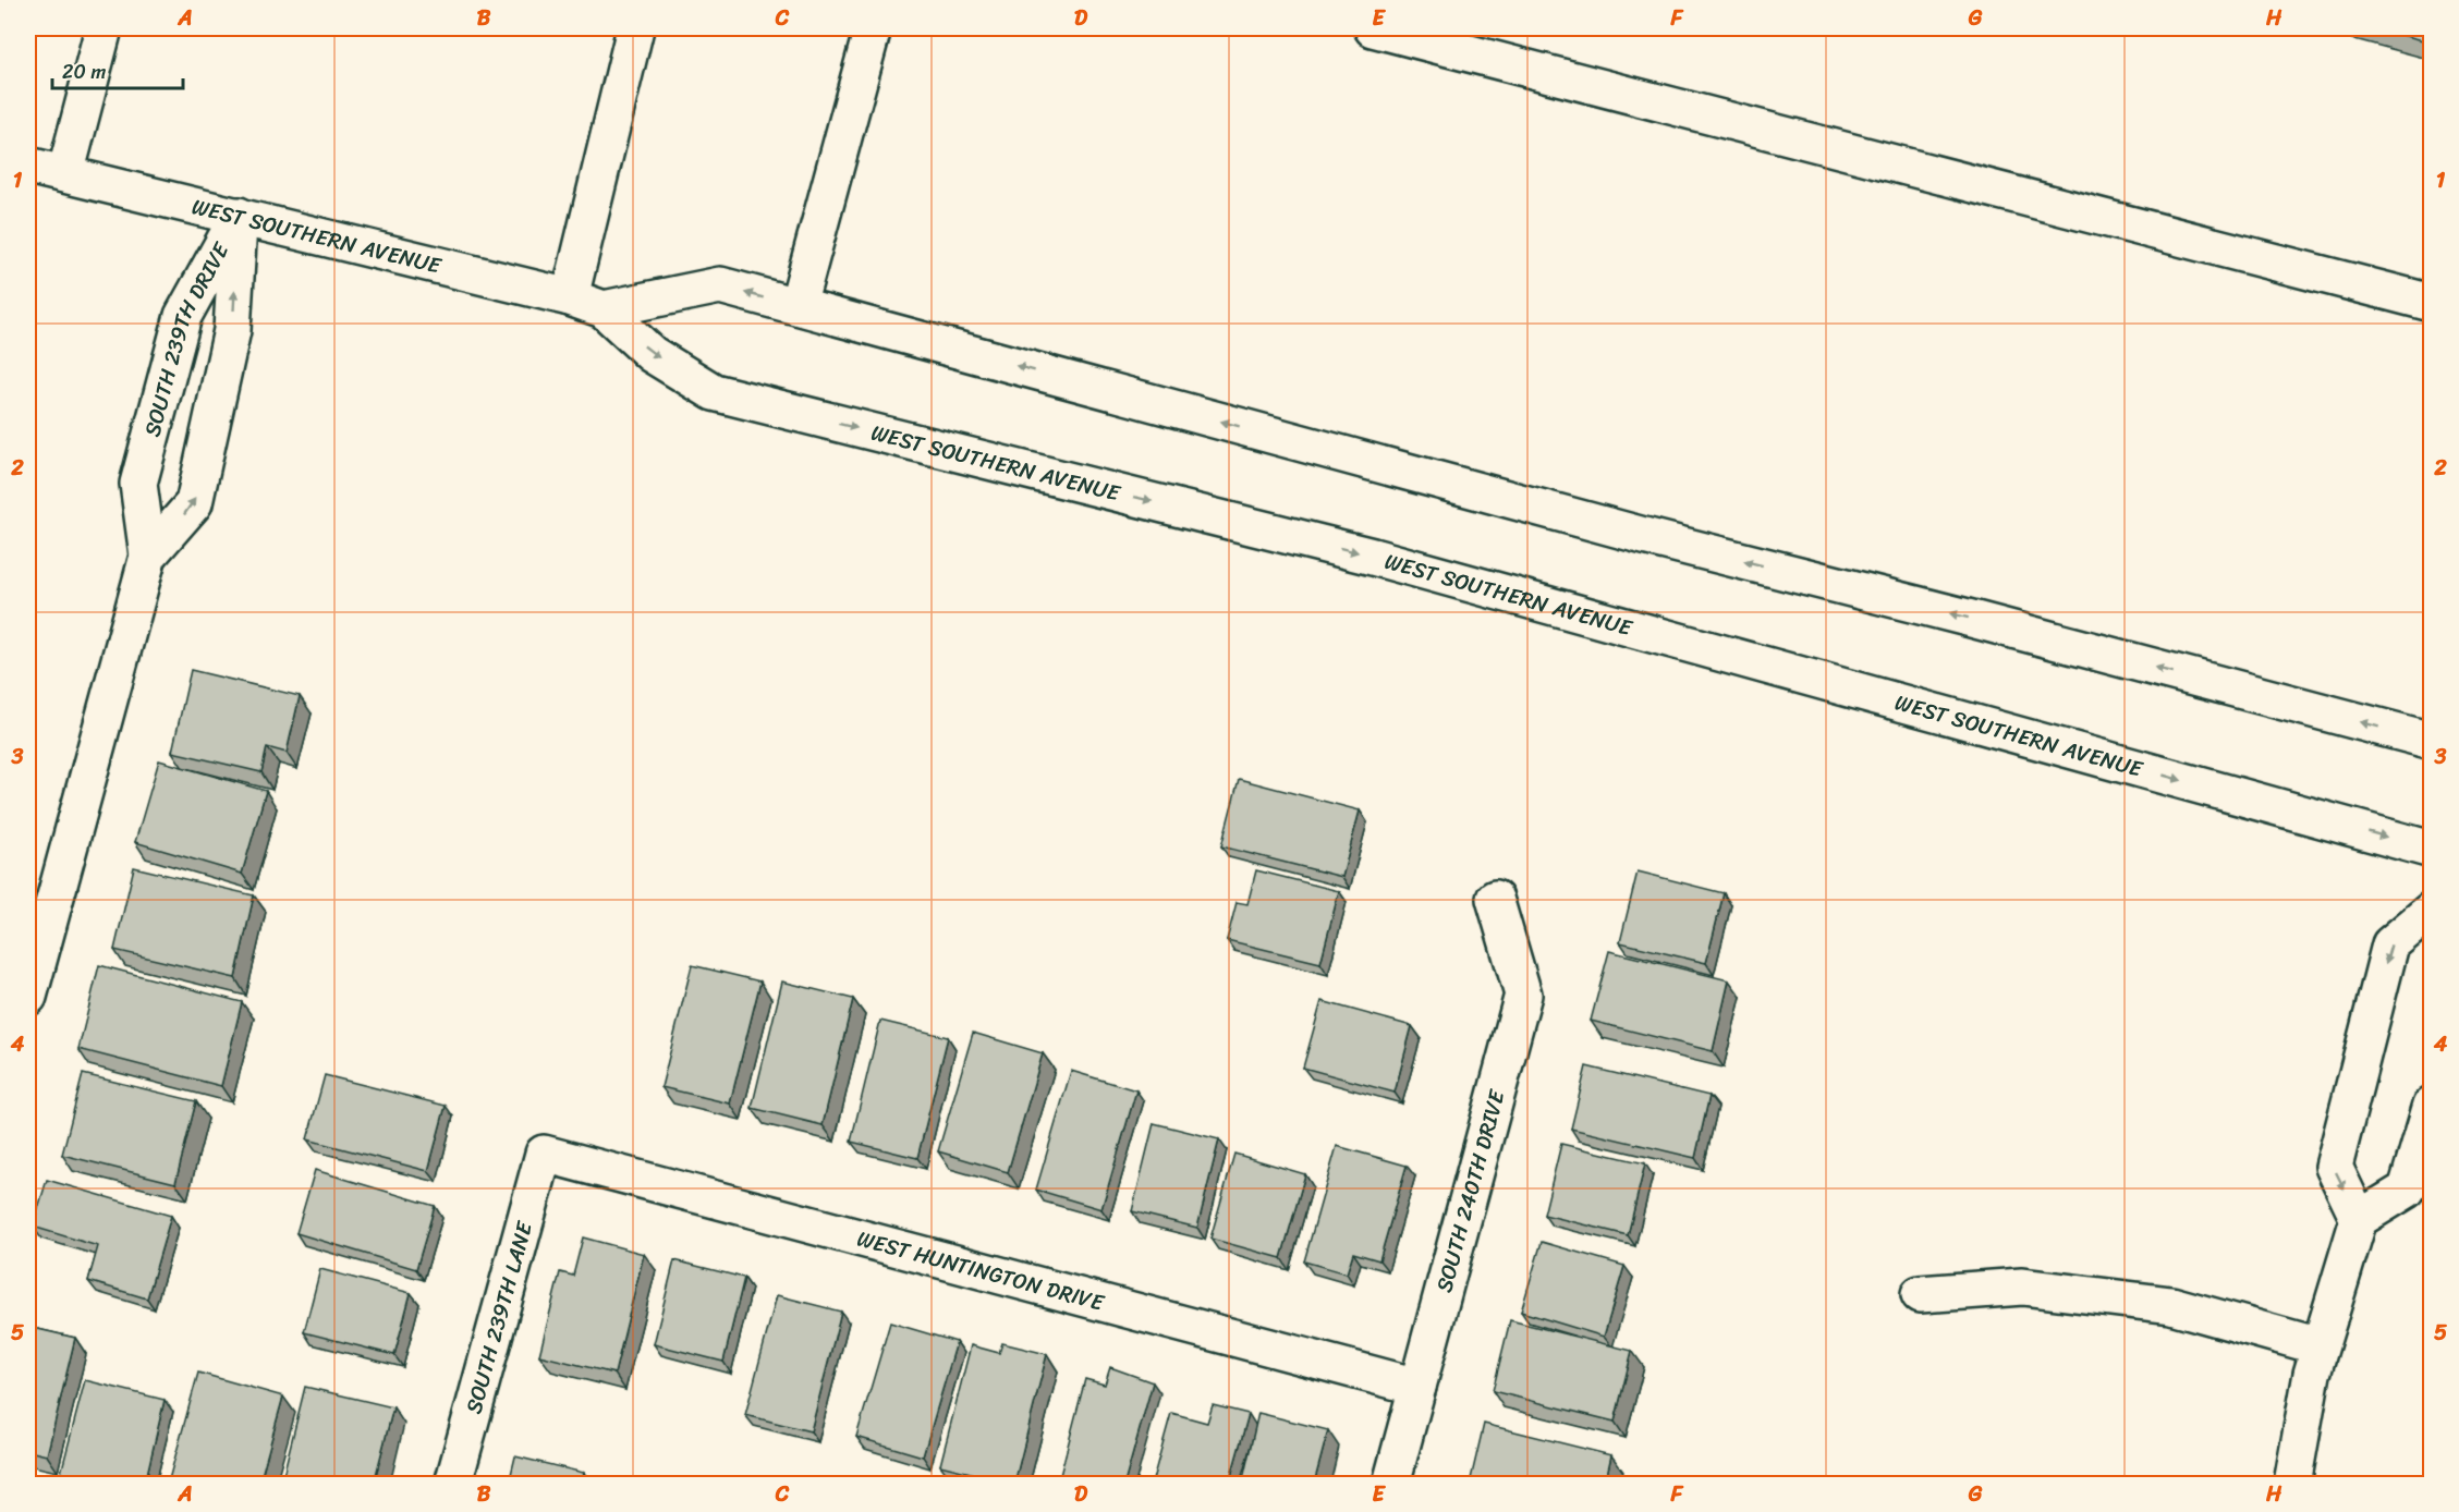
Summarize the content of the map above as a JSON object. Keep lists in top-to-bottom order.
{
  "streets": {
    "main road": [
      "WEST SOUTHERN AVENUE",
      "SOUTH 239TH DRIVE",
      "SOUTH 240TH DRIVE",
      "WEST HUNTINGTON DRIVE",
      "SOUTH 239TH LANE"
    ]
  },
  "crossings": [
    ["WEST SOUTHERN AVENUE", "SOUTH 239TH DRIVE"],
    ["SOUTH 240TH DRIVE", "WEST HUNTINGTON DRIVE"],
    ["WEST HUNTINGTON DRIVE", "SOUTH 239TH LANE"]
  ],
  "scale_bar": "20 m",
  "grid": {
    "columns": [
      "A",
      "B",
      "C",
      "D",
      "E",
      "F",
      "G",
      "H"
    ],
    "rows": [
      "1",
      "2",
      "3",
      "4",
      "5"
    ]
  }
}
